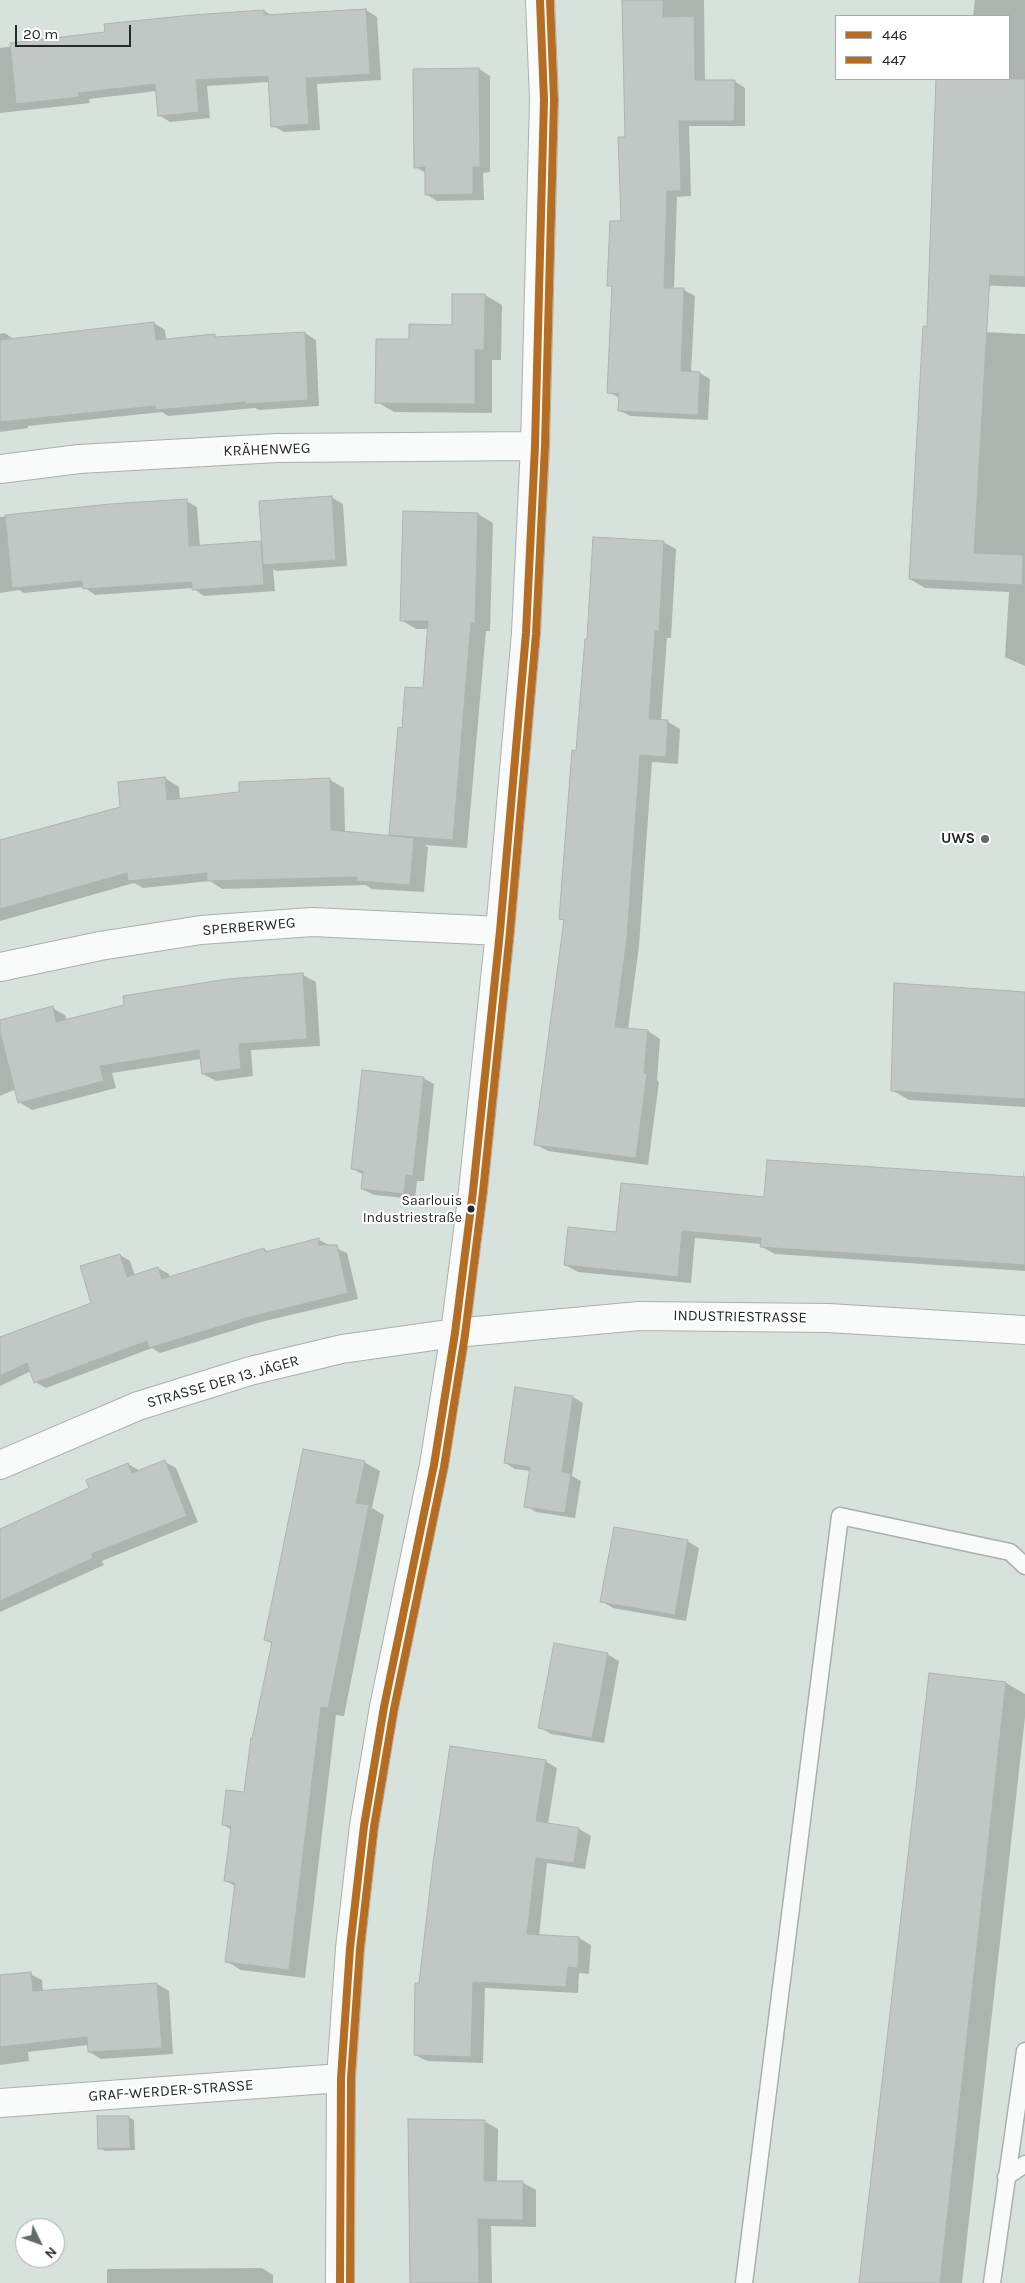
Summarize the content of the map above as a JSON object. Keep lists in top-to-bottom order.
{
  "streets": {
    "street": [
      "KRÄHENWEG",
      "SPERBERWEG",
      "INDUSTRIESTRASSE",
      "STRASSE DER 13. JÄGER",
      "GRAF-WERDER-STRASSE"
    ]
  },
  "crossings": [
    ["INDUSTRIESTRASSE", "STRASSE DER 13. JÄGER"]
  ],
  "places": ["UWS", "Saarlouis Industriestraße"],
  "lines": ["transit line 446", "transit line 447"],
  "legend": ["446", "447"],
  "scale_bar": "20 m",
  "north": "bottom right"
}
